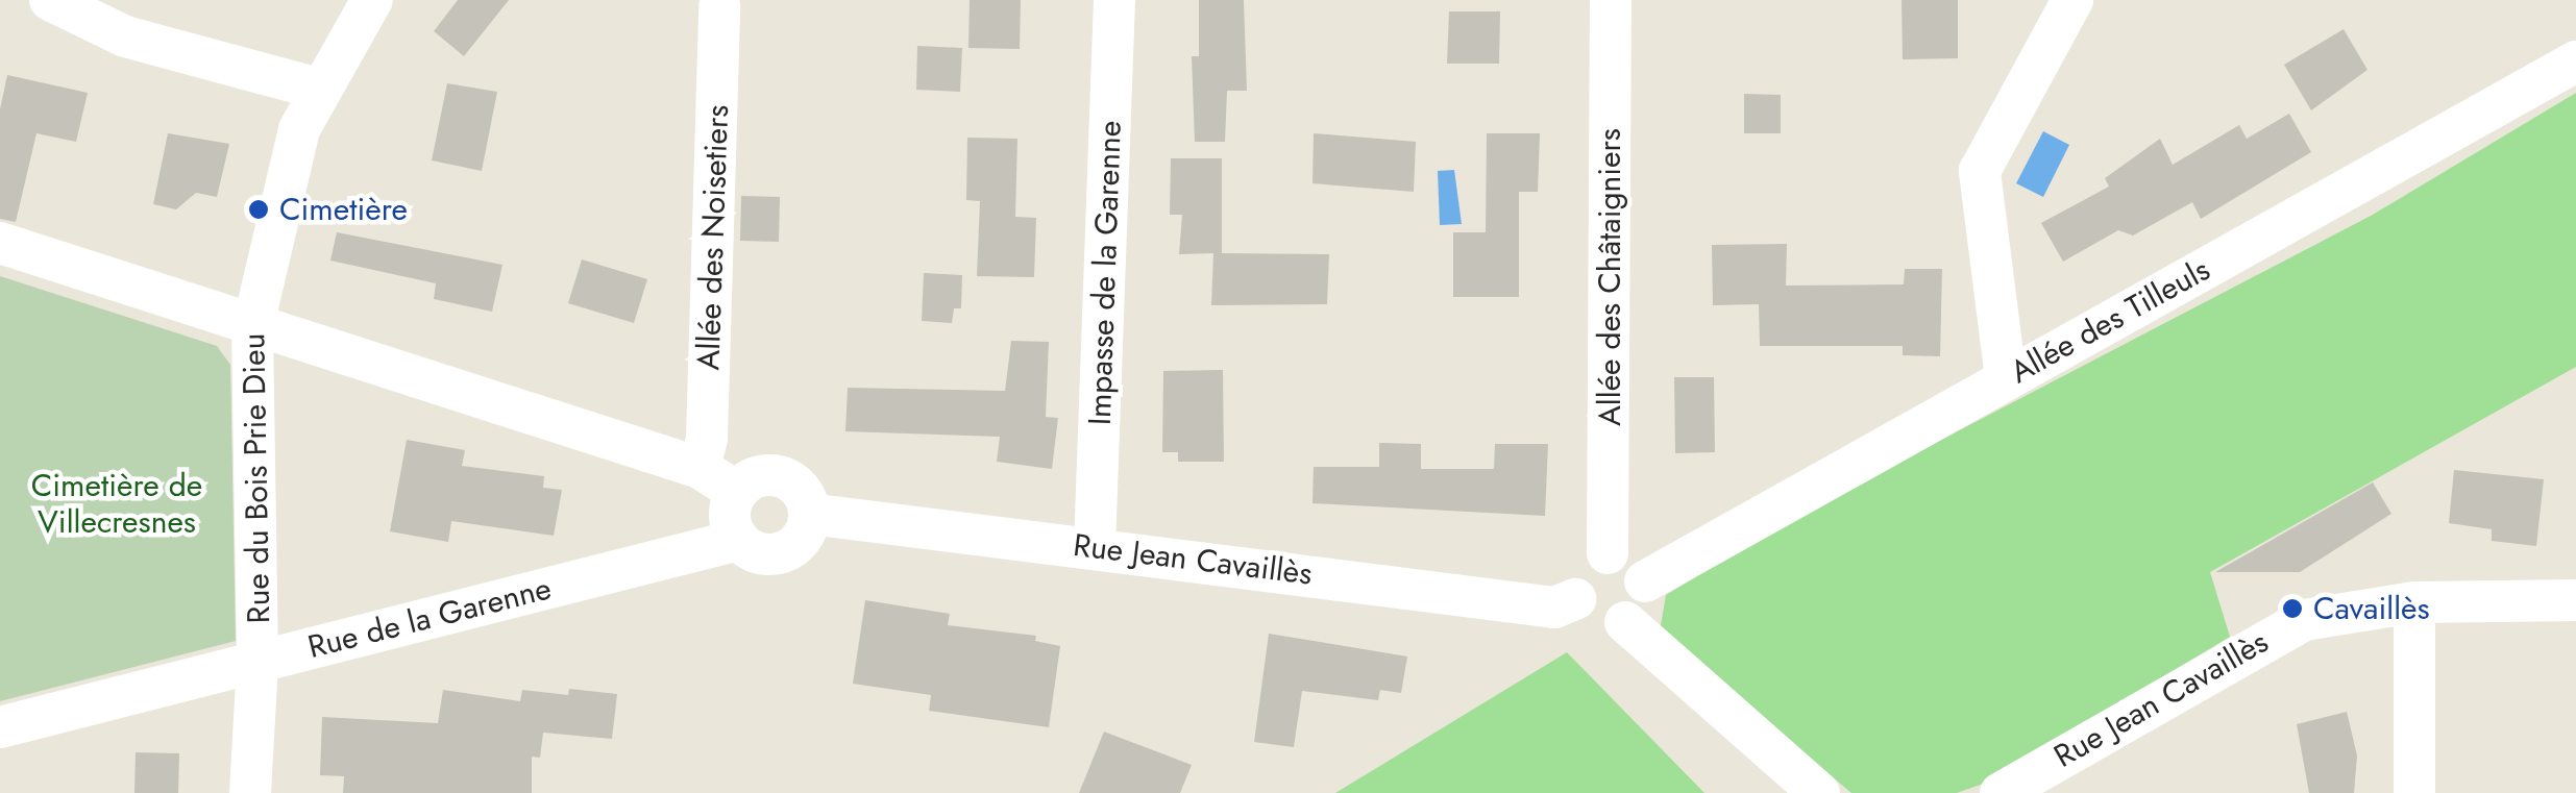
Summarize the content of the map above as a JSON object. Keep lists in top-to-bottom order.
{
  "streets": {
    "street": [
      "Allée des Noisetiers",
      "Impasse de la Garenne",
      "Allée des Châtaigniers",
      "Allée des Tilleuls",
      "Rue du Bois Prie Dieu",
      "Rue Jean Cavaillès",
      "Rue de la Garenne"
    ]
  },
  "crossings": [
    ["Impasse de la Garenne", "Rue Jean Cavaillès"],
    ["Allée des Châtaigniers", "Allée des Tilleuls"],
    ["Allée des Châtaigniers", "Rue Jean Cavaillès"],
    ["Allée des Tilleuls", "Rue Jean Cavaillès"],
    ["Rue du Bois Prie Dieu", "Rue de la Garenne"],
    ["Rue Jean Cavaillès", "Rue de la Garenne"]
  ],
  "parks": ["Cimetière de Villecresnes"],
  "places": ["Cimetière", "Cavaillès"]
}
